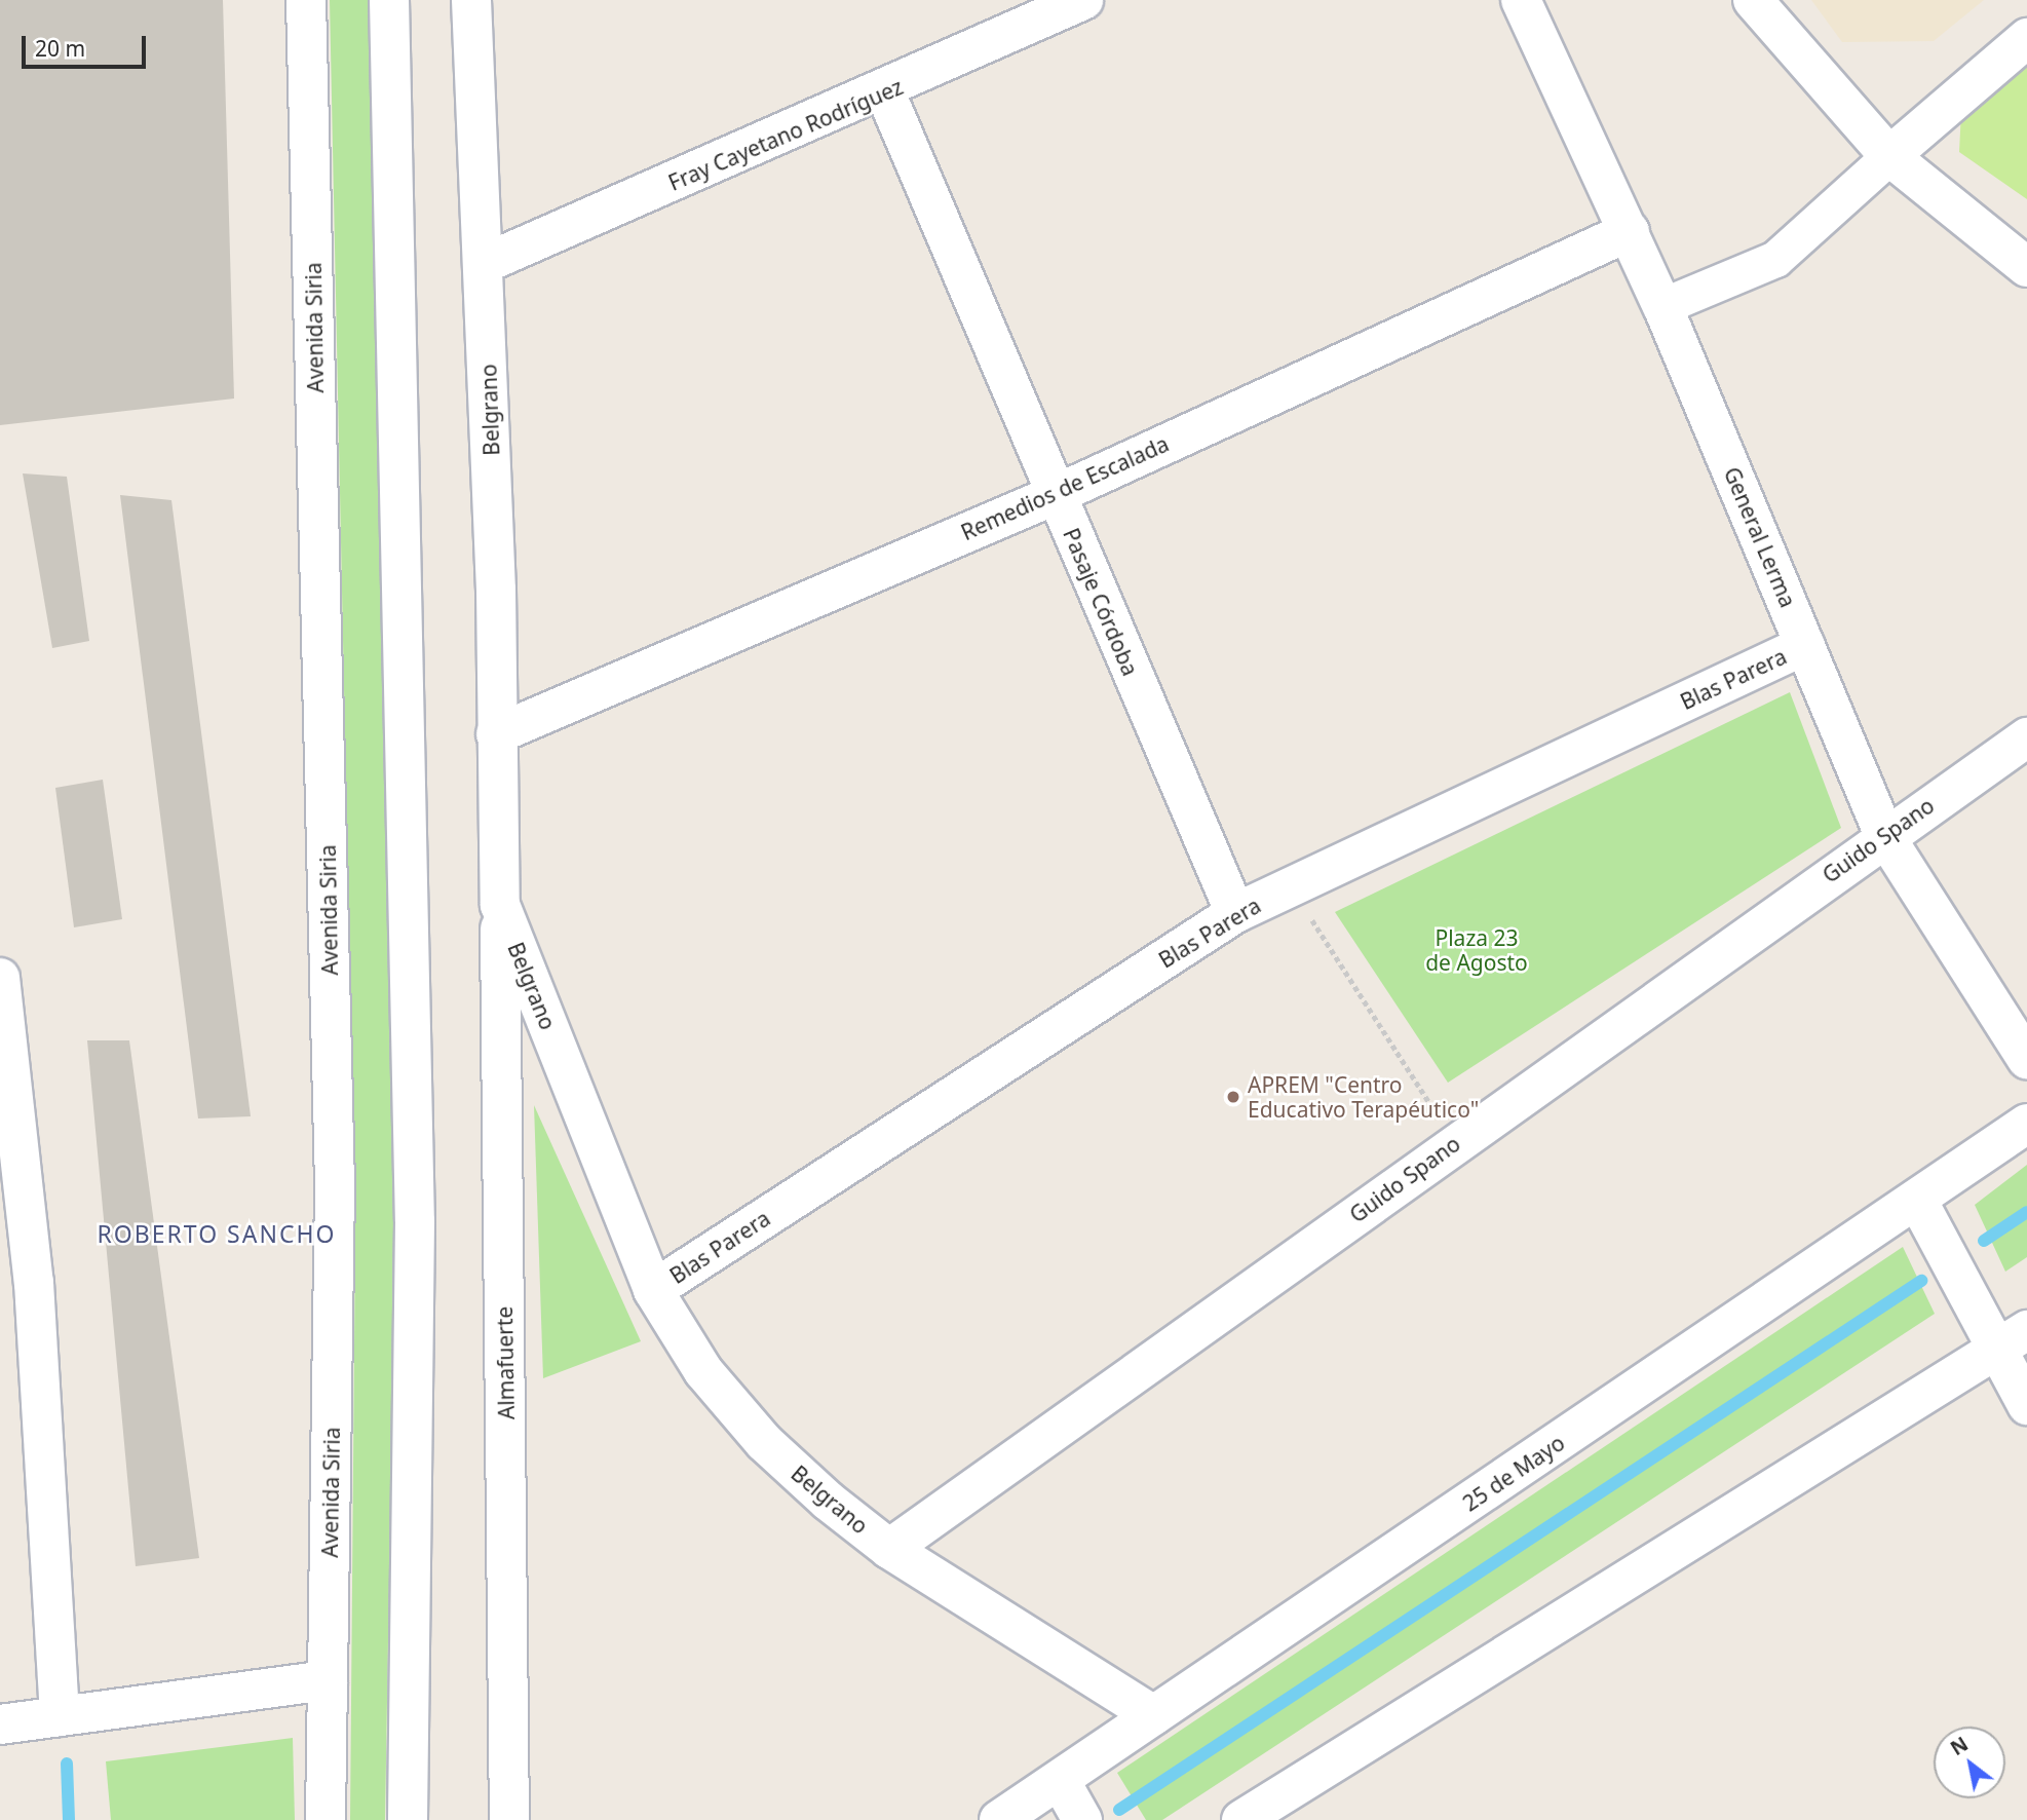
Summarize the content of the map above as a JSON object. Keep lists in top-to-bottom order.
{
  "streets": {
    "street": [
      "Fray Cayetano Rodríguez",
      "Avenida Siria",
      "Belgrano",
      "Remedios de Escalada",
      "General Lerma",
      "Pasaje Córdoba",
      "Blas Parera",
      "Guido Spano",
      "Almafuerte",
      "25 de Mayo"
    ]
  },
  "crossings": [
    ["Fray Cayetano Rodríguez", "Belgrano"],
    ["Fray Cayetano Rodríguez", "Pasaje Córdoba"],
    ["Belgrano", "Remedios de Escalada"],
    ["Belgrano", "Blas Parera"],
    ["Belgrano", "Guido Spano"],
    ["Belgrano", "Almafuerte"],
    ["Belgrano", "25 de Mayo"],
    ["Remedios de Escalada", "General Lerma"],
    ["Remedios de Escalada", "Pasaje Córdoba"],
    ["General Lerma", "Blas Parera"],
    ["General Lerma", "Guido Spano"],
    ["Pasaje Córdoba", "Blas Parera"]
  ],
  "districts": ["ROBERTO SANCHO"],
  "parks": ["Plaza 23 de Agosto"],
  "places": ["APREM \"Centro Educativo Terapéutico\""],
  "scale_bar": "20 m",
  "north": "top left"
}
